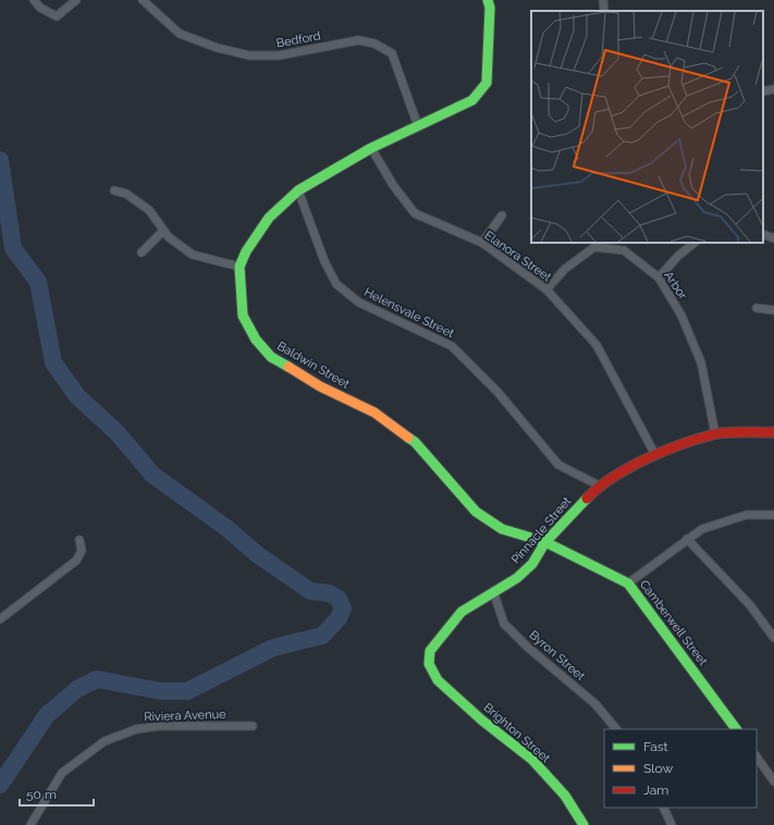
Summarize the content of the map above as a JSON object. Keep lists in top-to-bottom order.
{
  "streets": {
    "street": [
      "Bedford",
      "Elanora Street",
      "Arbor",
      "Helensvale Street",
      "Baldwin Street",
      "Pinnacle Street",
      "Camberwell Street",
      "Byron Street",
      "Riviera Avenue",
      "Brighton Street"
    ]
  },
  "crossings": [
    ["Bedford", "Baldwin Street"],
    ["Elanora Street", "Arbor"],
    ["Elanora Street", "Baldwin Street"],
    ["Elanora Street", "Pinnacle Street"],
    ["Arbor", "Pinnacle Street"],
    ["Helensvale Street", "Baldwin Street"],
    ["Helensvale Street", "Pinnacle Street"],
    ["Baldwin Street", "Pinnacle Street"],
    ["Baldwin Street", "Camberwell Street"],
    ["Pinnacle Street", "Camberwell Street"],
    ["Pinnacle Street", "Byron Street"],
    ["Pinnacle Street", "Brighton Street"]
  ],
  "legend": ["Fast", "Slow", "Jam"],
  "scale_bar": "50 m"
}
